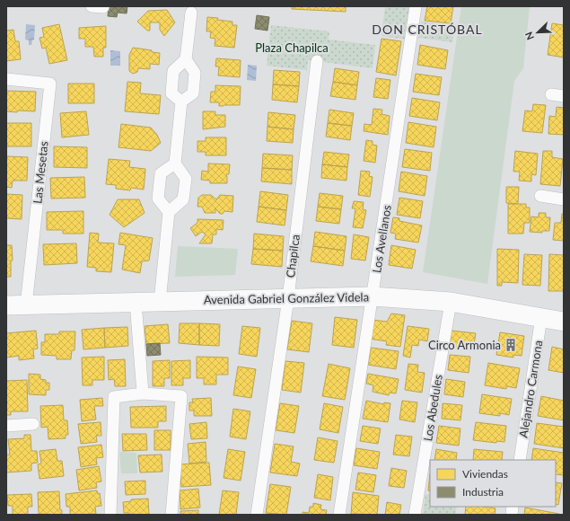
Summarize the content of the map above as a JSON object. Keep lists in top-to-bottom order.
{
  "streets": {
    "main road": ["Avenida Gabriel González Videla"],
    "street": [
      "Las Mesetas",
      "Los Avellanos",
      "Chapilca",
      "Alejandro Carmona",
      "Los Abedules"
    ]
  },
  "crossings": [
    ["Las Mesetas", "Avenida Gabriel González Videla"],
    ["Los Avellanos", "Avenida Gabriel González Videla"],
    ["Chapilca", "Avenida Gabriel González Videla"],
    ["Avenida Gabriel González Videla", "Alejandro Carmona"],
    ["Avenida Gabriel González Videla", "Los Abedules"]
  ],
  "districts": ["DON CRISTÓBAL"],
  "parks": ["Plaza Chapilca"],
  "places": {
    "building": ["Circo Armonia"]
  },
  "legend": ["Viviendas", "Industria"],
  "north": "bottom left"
}
